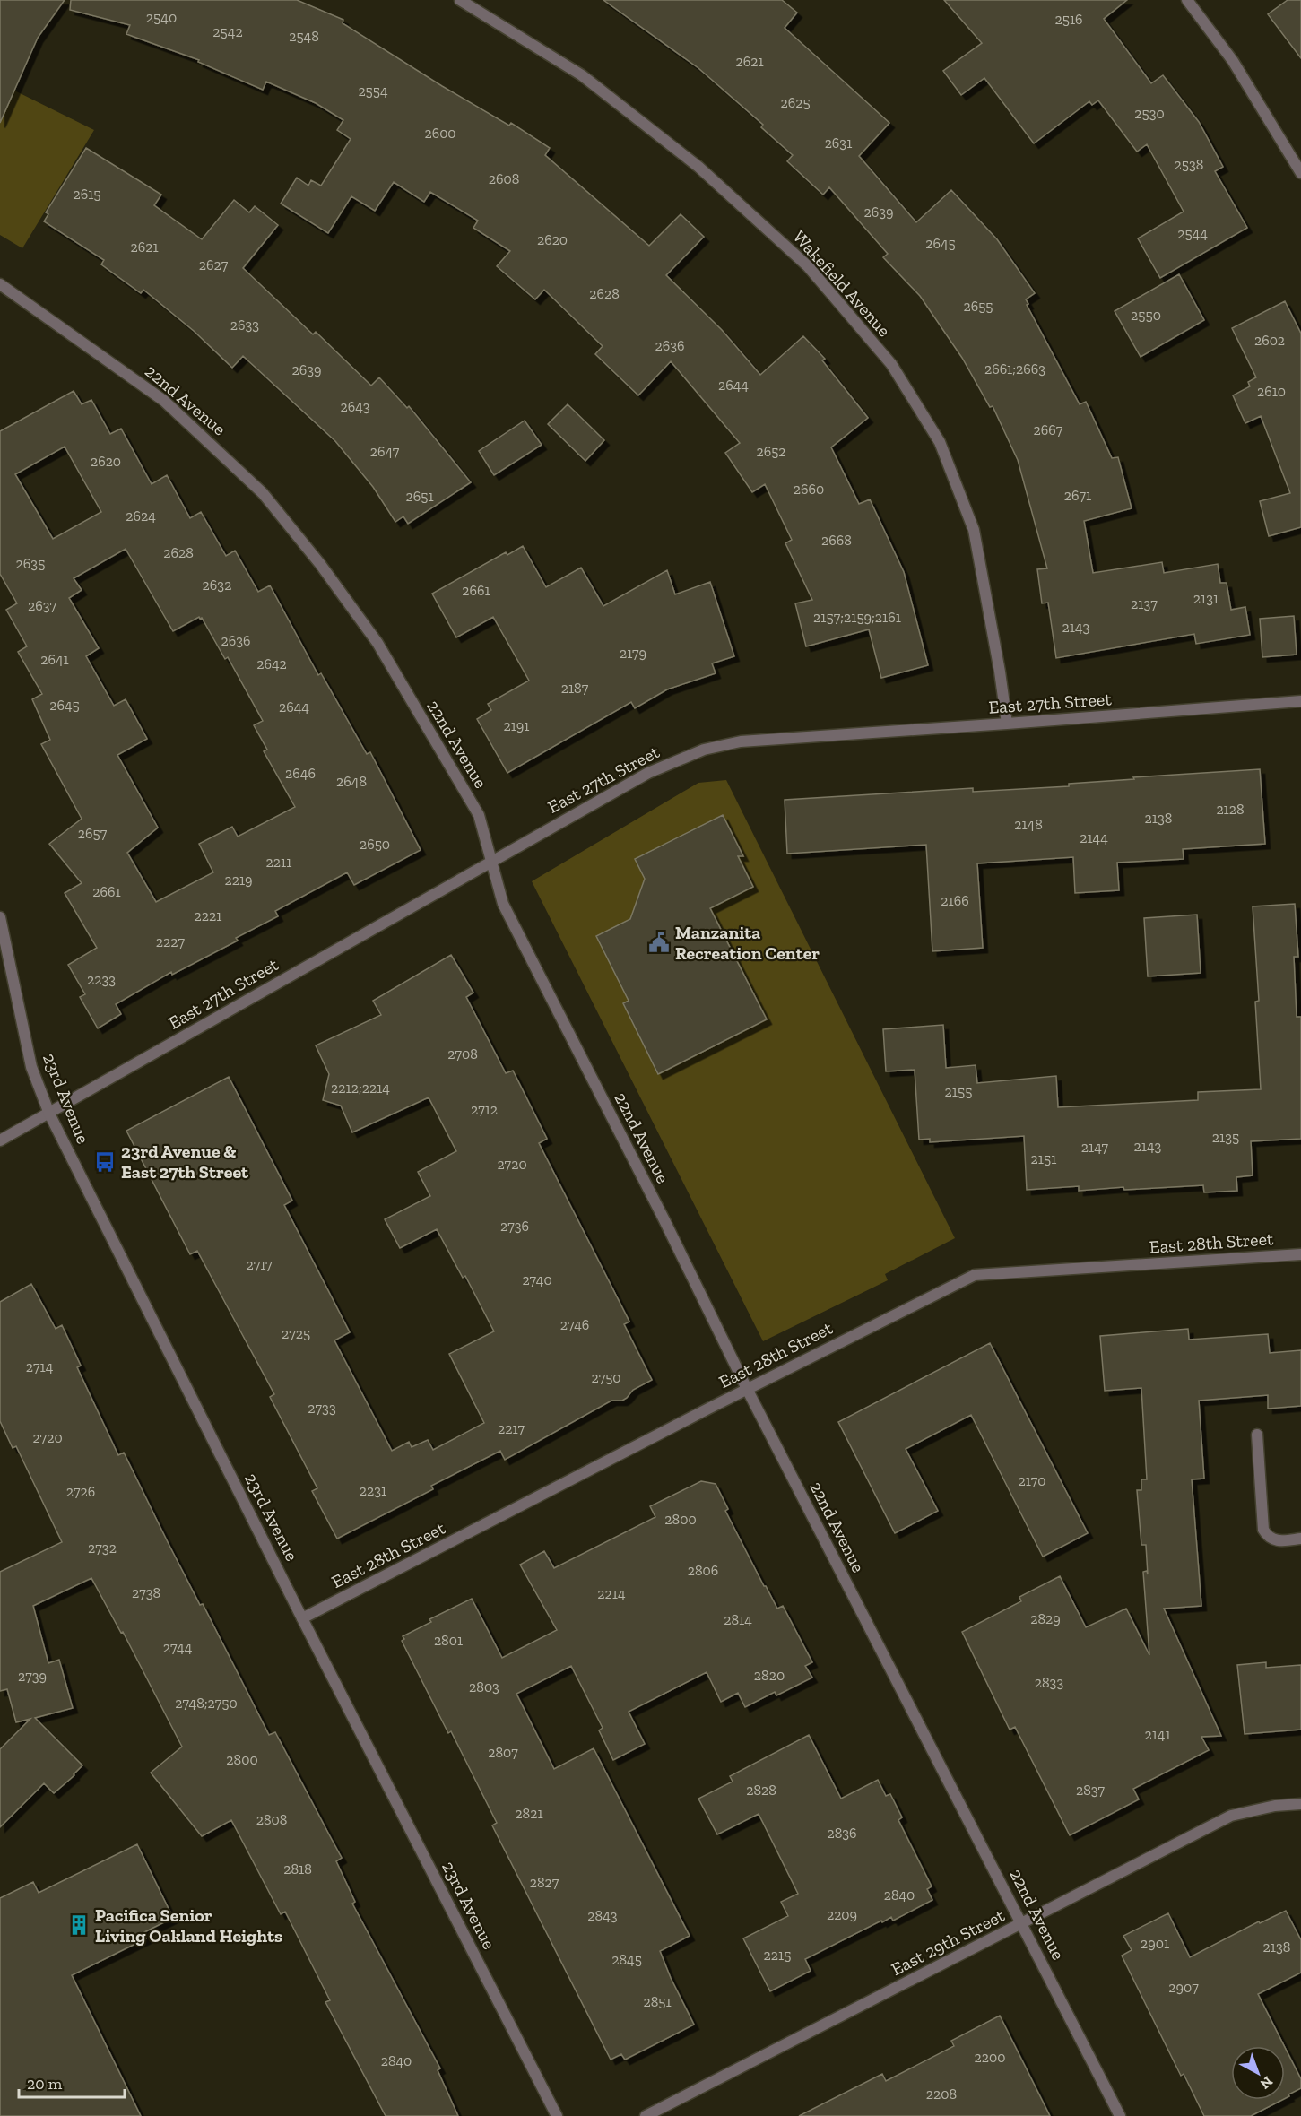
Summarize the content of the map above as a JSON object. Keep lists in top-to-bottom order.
{
  "streets": {
    "street": [
      "Wakefield Avenue",
      "22nd Avenue",
      "East 27th Street",
      "23rd Avenue",
      "East 28th Street",
      "East 29th Street"
    ]
  },
  "crossings": [
    ["Wakefield Avenue", "East 27th Street"],
    ["22nd Avenue", "East 27th Street"],
    ["22nd Avenue", "East 28th Street"],
    ["22nd Avenue", "East 29th Street"],
    ["East 27th Street", "23rd Avenue"],
    ["23rd Avenue", "East 28th Street"]
  ],
  "places": {
    "public building": ["Manzanita Recreation Center"],
    "bus stop": ["23rd Avenue & East 27th Street"],
    "building": ["Pacifica Senior Living Oakland Heights"]
  },
  "house_numbers": [
    "2540",
    "2516",
    "2542",
    "2548",
    "2621",
    "2554",
    "2625",
    "2530",
    "2600",
    "2631",
    "2538",
    "2608",
    "2615",
    "2639",
    "2544",
    "2620",
    "2645",
    "2621",
    "2627",
    "2628",
    "2655",
    "2550",
    "2633",
    "2602",
    "2636",
    "2661;2663",
    "2639",
    "2644",
    "2610",
    "2643",
    "2667",
    "2647",
    "2652",
    "2620",
    "2660",
    "2671",
    "2651",
    "2624",
    "2668",
    "2628",
    "2635",
    "2632",
    "2661",
    "2131",
    "2137",
    "2637",
    "2157;2159;2161",
    "2143",
    "2636",
    "2179",
    "2641",
    "2642",
    "2187",
    "2645",
    "2644",
    "2191",
    "2646",
    "2648",
    "2128",
    "2138",
    "2148",
    "2657",
    "2144",
    "2650",
    "2211",
    "2219",
    "2661",
    "2166",
    "2221",
    "2227",
    "2233",
    "2708",
    "2212;2214",
    "2155",
    "2712",
    "2135",
    "2143",
    "2147",
    "2151",
    "2720",
    "2736",
    "2717",
    "2740",
    "2746",
    "2725",
    "2714",
    "2750",
    "2733",
    "2217",
    "2720",
    "2170",
    "2231",
    "2726",
    "2800",
    "2732",
    "2806",
    "2738",
    "2214",
    "2829",
    "2814",
    "2801",
    "2744",
    "2820",
    "2739",
    "2833",
    "2803",
    "2748;2750",
    "2141",
    "2807",
    "2800",
    "2828",
    "2837",
    "2821",
    "2808",
    "2836",
    "2818",
    "2827",
    "2840",
    "2209",
    "2843",
    "2901",
    "2138",
    "2215",
    "2845",
    "2907",
    "2851",
    "2200",
    "2840",
    "2208"
  ],
  "scale_bar": "20 m",
  "north": "bottom right"
}
